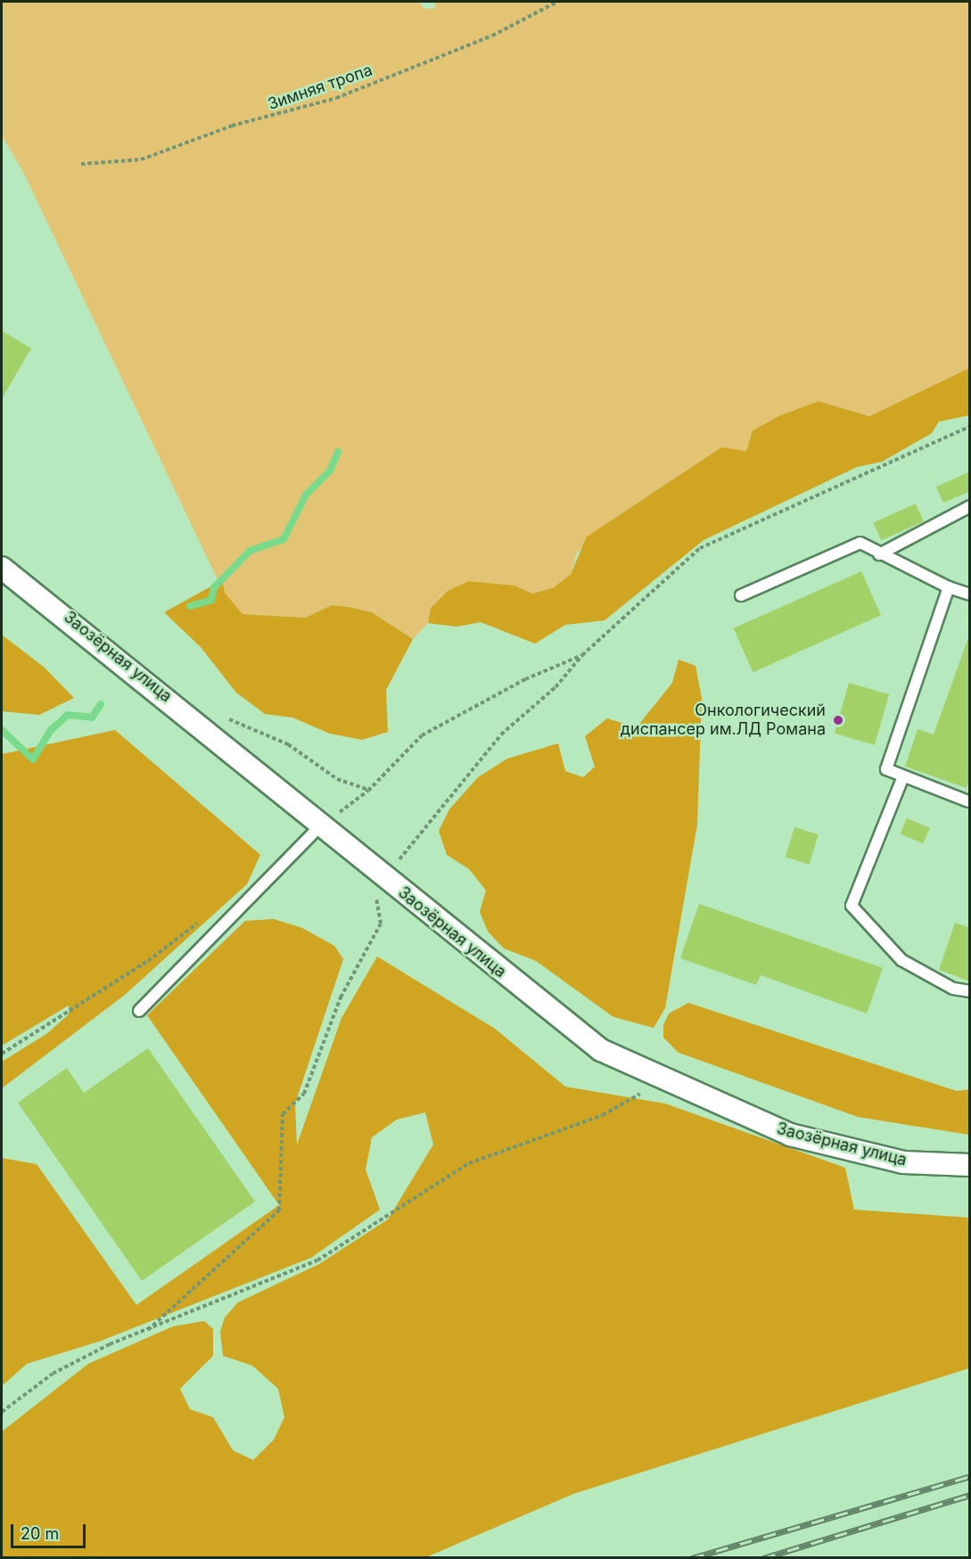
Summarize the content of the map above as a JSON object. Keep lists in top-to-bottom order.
{
  "streets": {
    "street": ["Заозёрная улица"],
    "path": ["Зимняя тропа"]
  },
  "places": ["Онкологический диспансер им.ЛД Романа"],
  "scale_bar": "20 m"
}
